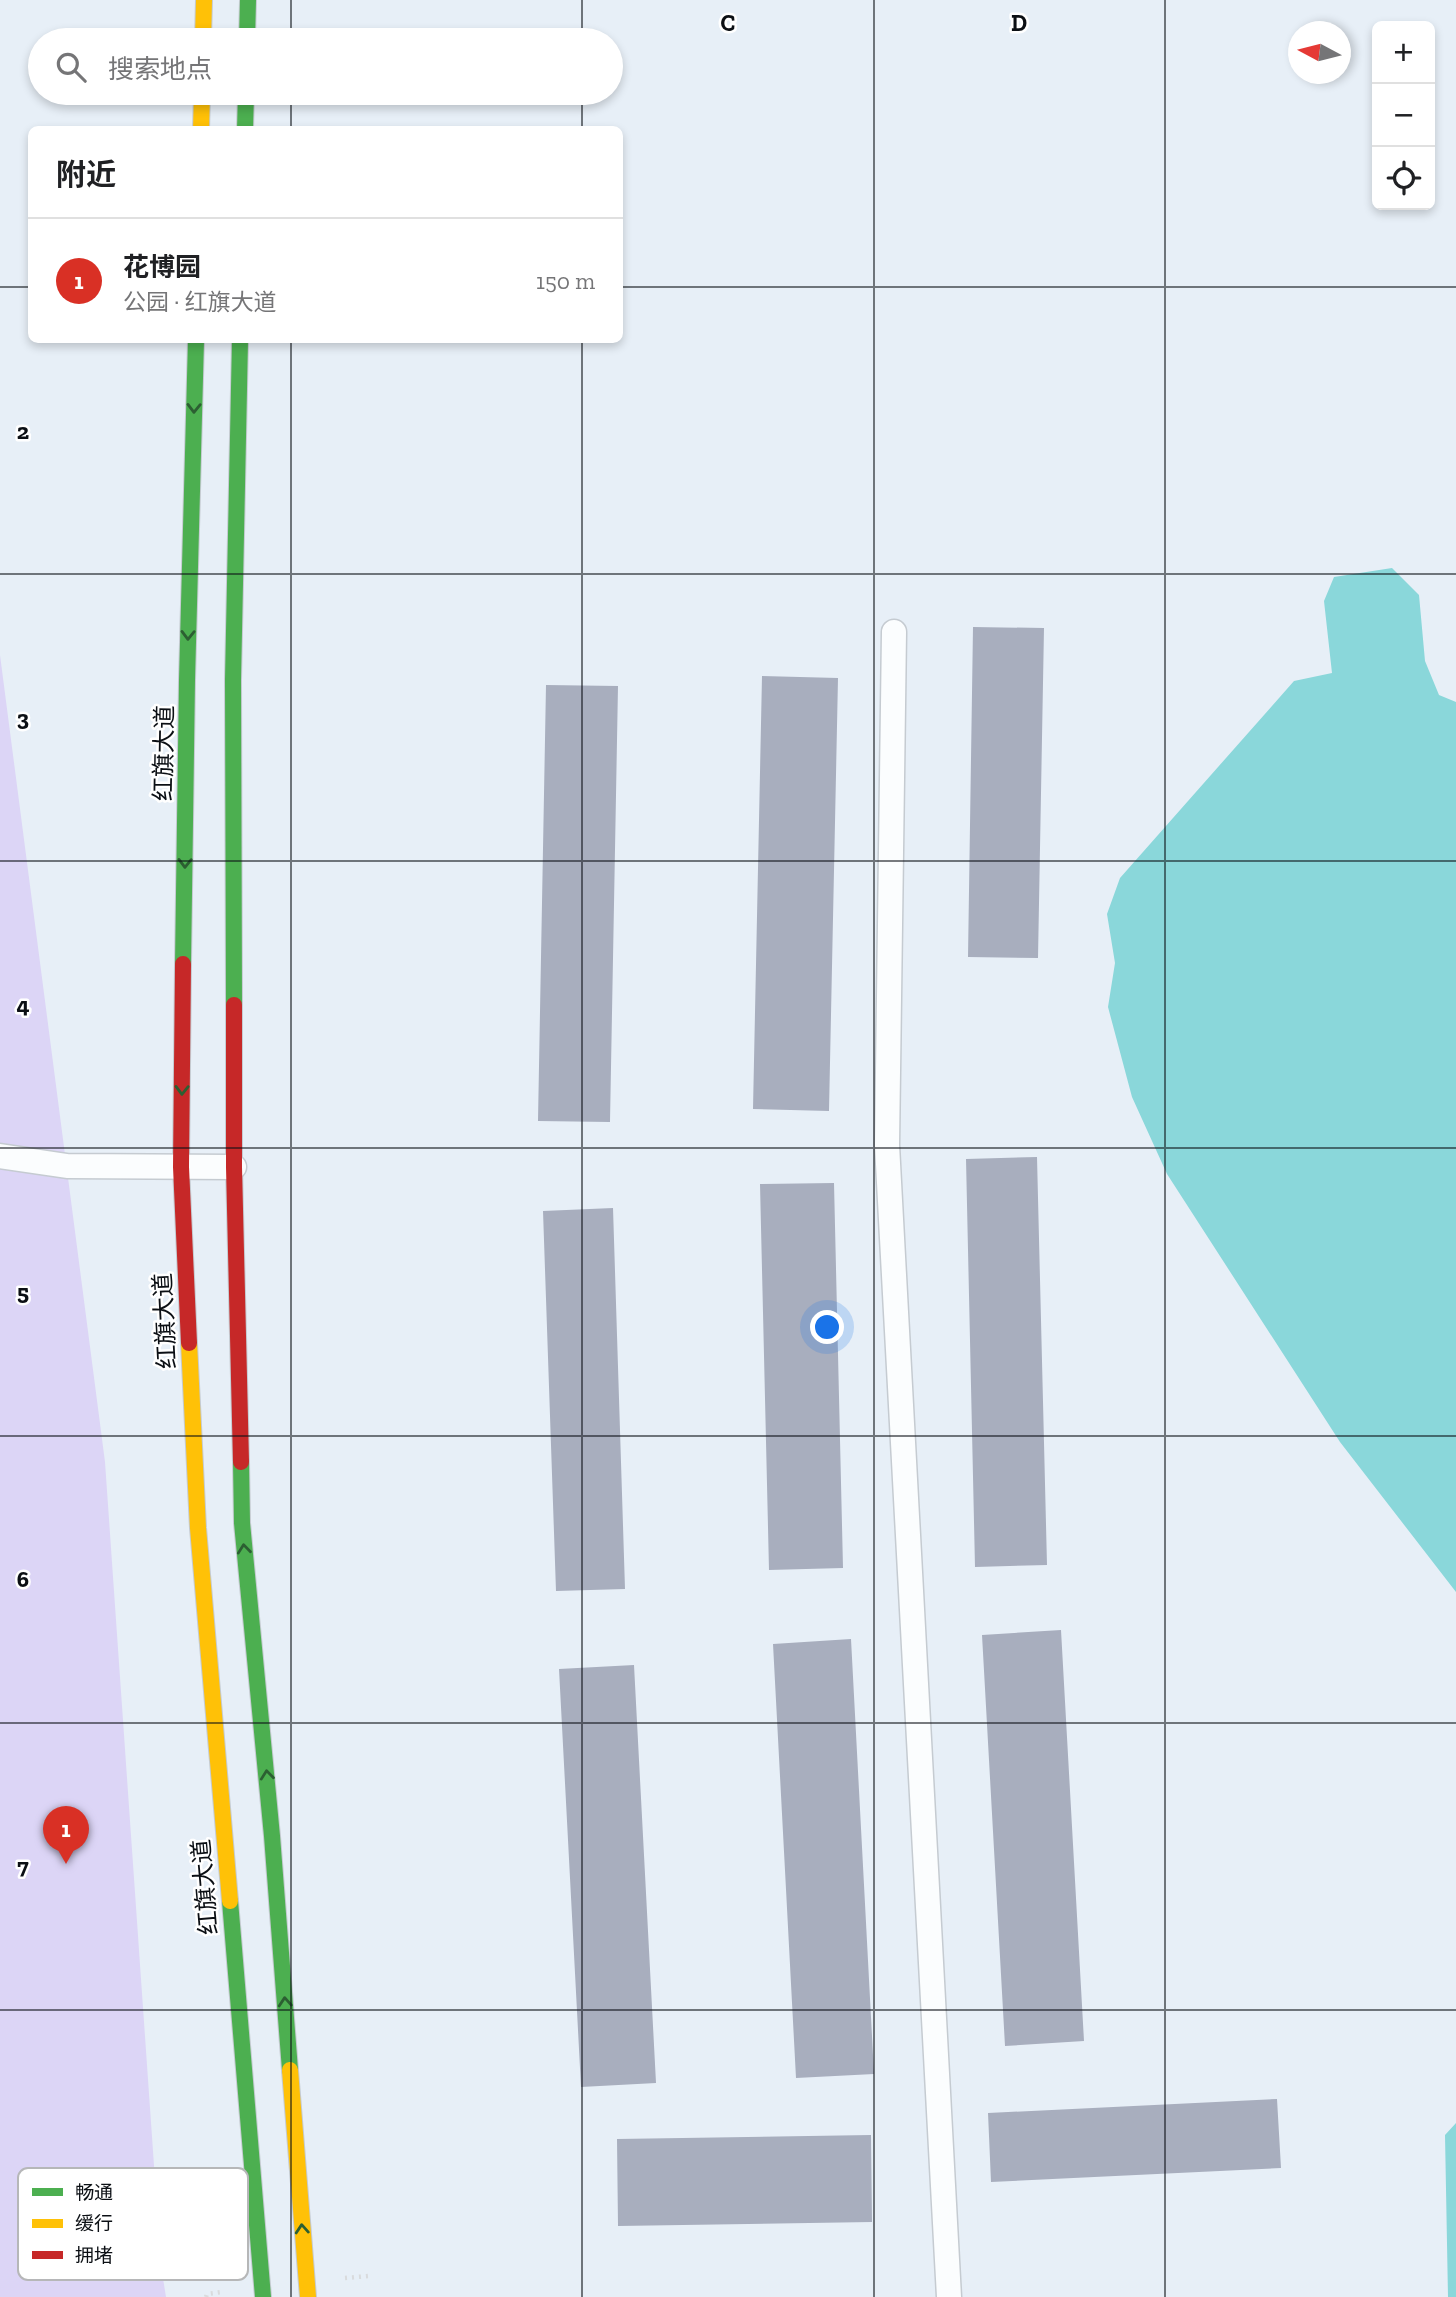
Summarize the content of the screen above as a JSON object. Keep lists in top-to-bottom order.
{
  "streets": {
    "main road": ["红旗大道"]
  },
  "legend": ["畅通", "缓行", "拥堵"],
  "north": "left",
  "page": {
    "map_buttons": ["+", "−"],
    "search": "搜索地点",
    "heading": "附近",
    "list": [
      {
        "mark": "1",
        "name": "花博园",
        "note": "公园 · 红旗大道",
        "value": "150 m"
      }
    ],
    "pins": "1"
  },
  "grid": {
    "columns": ["C", "D"],
    "rows": [
      "2",
      "3",
      "4",
      "5",
      "6",
      "7"
    ]
  }
}
